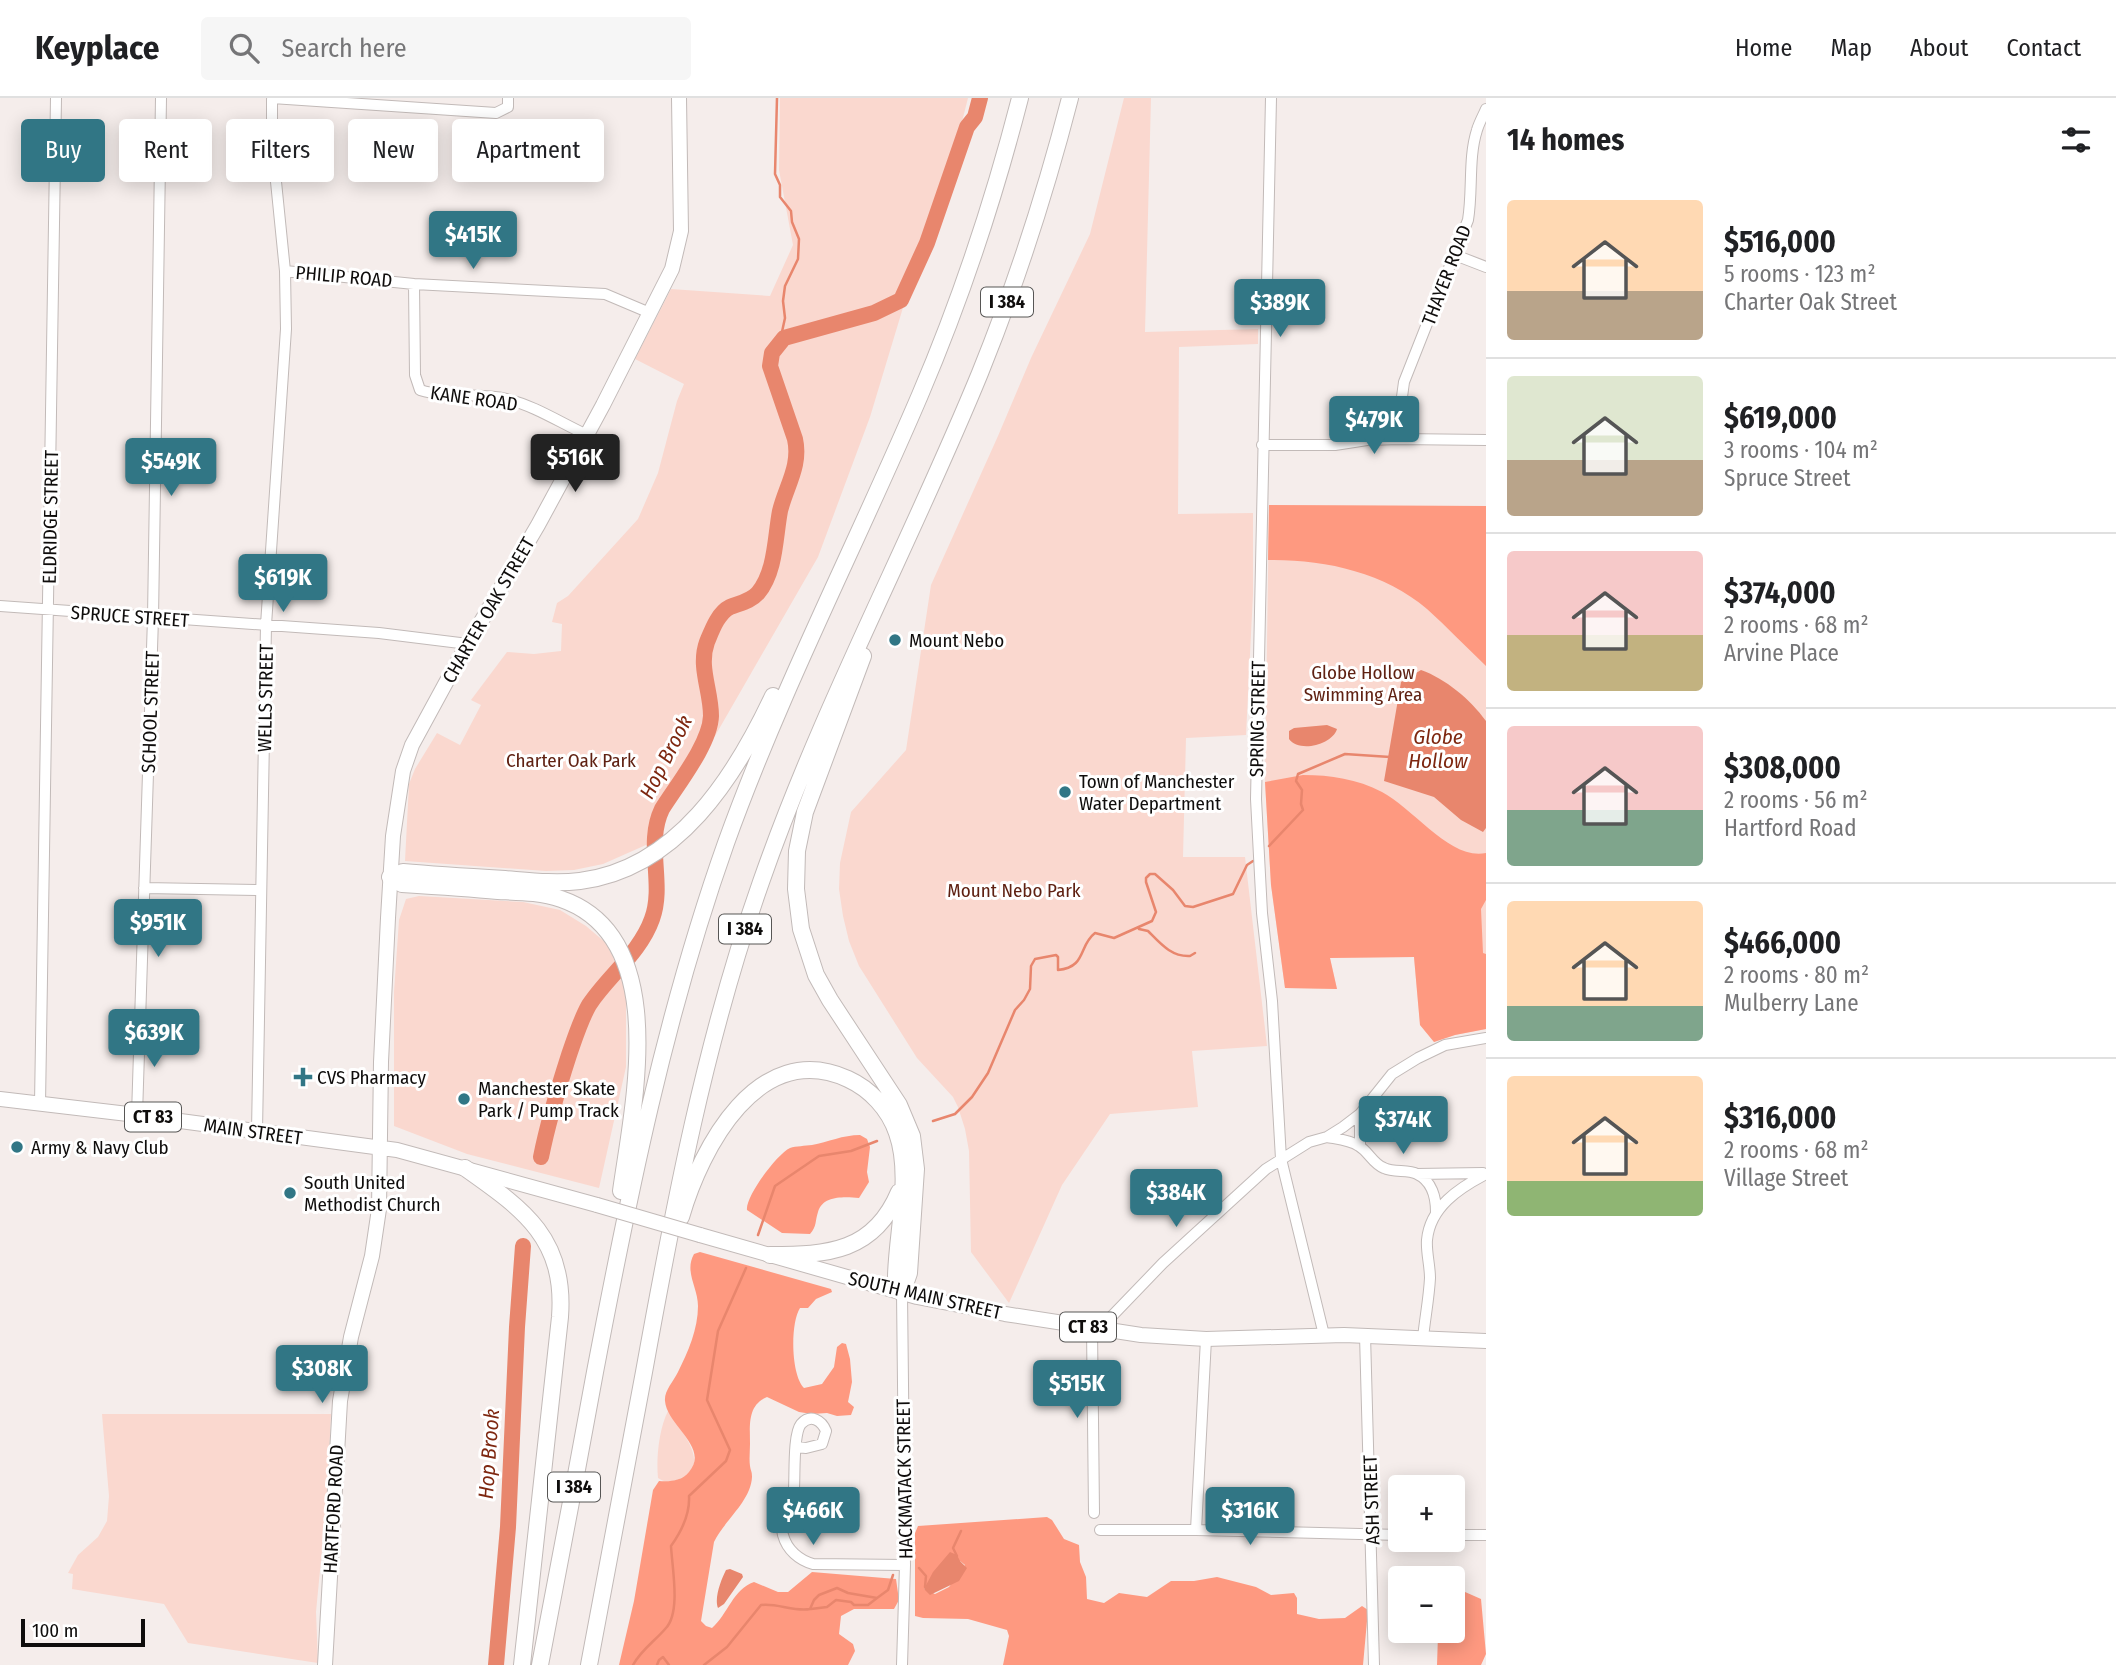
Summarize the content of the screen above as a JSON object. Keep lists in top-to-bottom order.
{
  "streets": {
    "highway": ["I 384"],
    "main road": [
      "CHARTER OAK STREET",
      "CT 83",
      "MAIN STREET",
      "SOUTH MAIN STREET",
      "HARTFORD ROAD"
    ],
    "street": [
      "THAYER ROAD",
      "PHILIP ROAD",
      "KANE ROAD",
      "ELDRIDGE STREET",
      "SPRUCE STREET",
      "WELLS STREET",
      "SCHOOL STREET",
      "SPRING STREET",
      "HACKMATACK STREET",
      "ASH STREET"
    ]
  },
  "crossings": [
    ["PHILIP ROAD", "KANE ROAD"],
    ["PHILIP ROAD", "CHARTER OAK STREET"],
    ["PHILIP ROAD", "WELLS STREET"],
    ["KANE ROAD", "CHARTER OAK STREET"],
    ["ELDRIDGE STREET", "SPRUCE STREET"],
    ["ELDRIDGE STREET", "MAIN STREET"],
    ["CHARTER OAK STREET", "SPRUCE STREET"],
    ["CHARTER OAK STREET", "MAIN STREET"],
    ["CHARTER OAK STREET", "SOUTH MAIN STREET"],
    ["CHARTER OAK STREET", "HARTFORD ROAD"],
    ["SPRUCE STREET", "WELLS STREET"],
    ["SPRUCE STREET", "SCHOOL STREET"],
    ["WELLS STREET", "MAIN STREET"],
    ["SCHOOL STREET", "MAIN STREET"],
    ["SPRING STREET", "SOUTH MAIN STREET"],
    ["MAIN STREET", "SOUTH MAIN STREET"],
    ["MAIN STREET", "HARTFORD ROAD"],
    ["SOUTH MAIN STREET", "HACKMATACK STREET"],
    ["SOUTH MAIN STREET", "ASH STREET"],
    ["SOUTH MAIN STREET", "HARTFORD ROAD"]
  ],
  "water": ["Globe Hollow", "Hop Brook"],
  "parks": ["Globe Hollow Swimming Area", "Charter Oak Park", "Mount Nebo Park"],
  "places": {
    "other": [
      "Mount Nebo",
      "Town of Manchester Water Department",
      "Manchester Skate Park / Pump Track",
      "Army & Navy Club",
      "South United Methodist Church"
    ],
    "health": ["CVS Pharmacy"]
  },
  "scale_bar": "100 m",
  "page": {
    "header": "Keyplace",
    "search": "Search here",
    "nav": [
      "Home",
      "Map",
      "About",
      "Contact"
    ],
    "heading": "14 homes",
    "chip": [
      "Buy",
      "Rent",
      "Filters",
      "New",
      "Apartment"
    ],
    "list": [
      {
        "name": "$516,000",
        "note": "5 rooms · 123 m² · Charter Oak Street"
      },
      {
        "name": "$619,000",
        "note": "3 rooms · 104 m² · Spruce Street"
      },
      {
        "name": "$374,000",
        "note": "2 rooms · 68 m² · Arvine Place"
      },
      {
        "name": "$308,000",
        "note": "2 rooms · 56 m² · Hartford Road"
      },
      {
        "name": "$466,000",
        "note": "2 rooms · 80 m² · Mulberry Lane"
      },
      {
        "name": "$316,000",
        "note": "2 rooms · 68 m² · Village Street"
      }
    ],
    "price": [
      "$415K",
      "$389K",
      "$479K",
      "$516K",
      "$549K",
      "$619K",
      "$951K",
      "$639K",
      "$374K",
      "$384K",
      "$308K",
      "$515K",
      "$466K",
      "$316K"
    ],
    "map_buttons": ["+", "−"],
    "scale": "100 m"
  }
}
